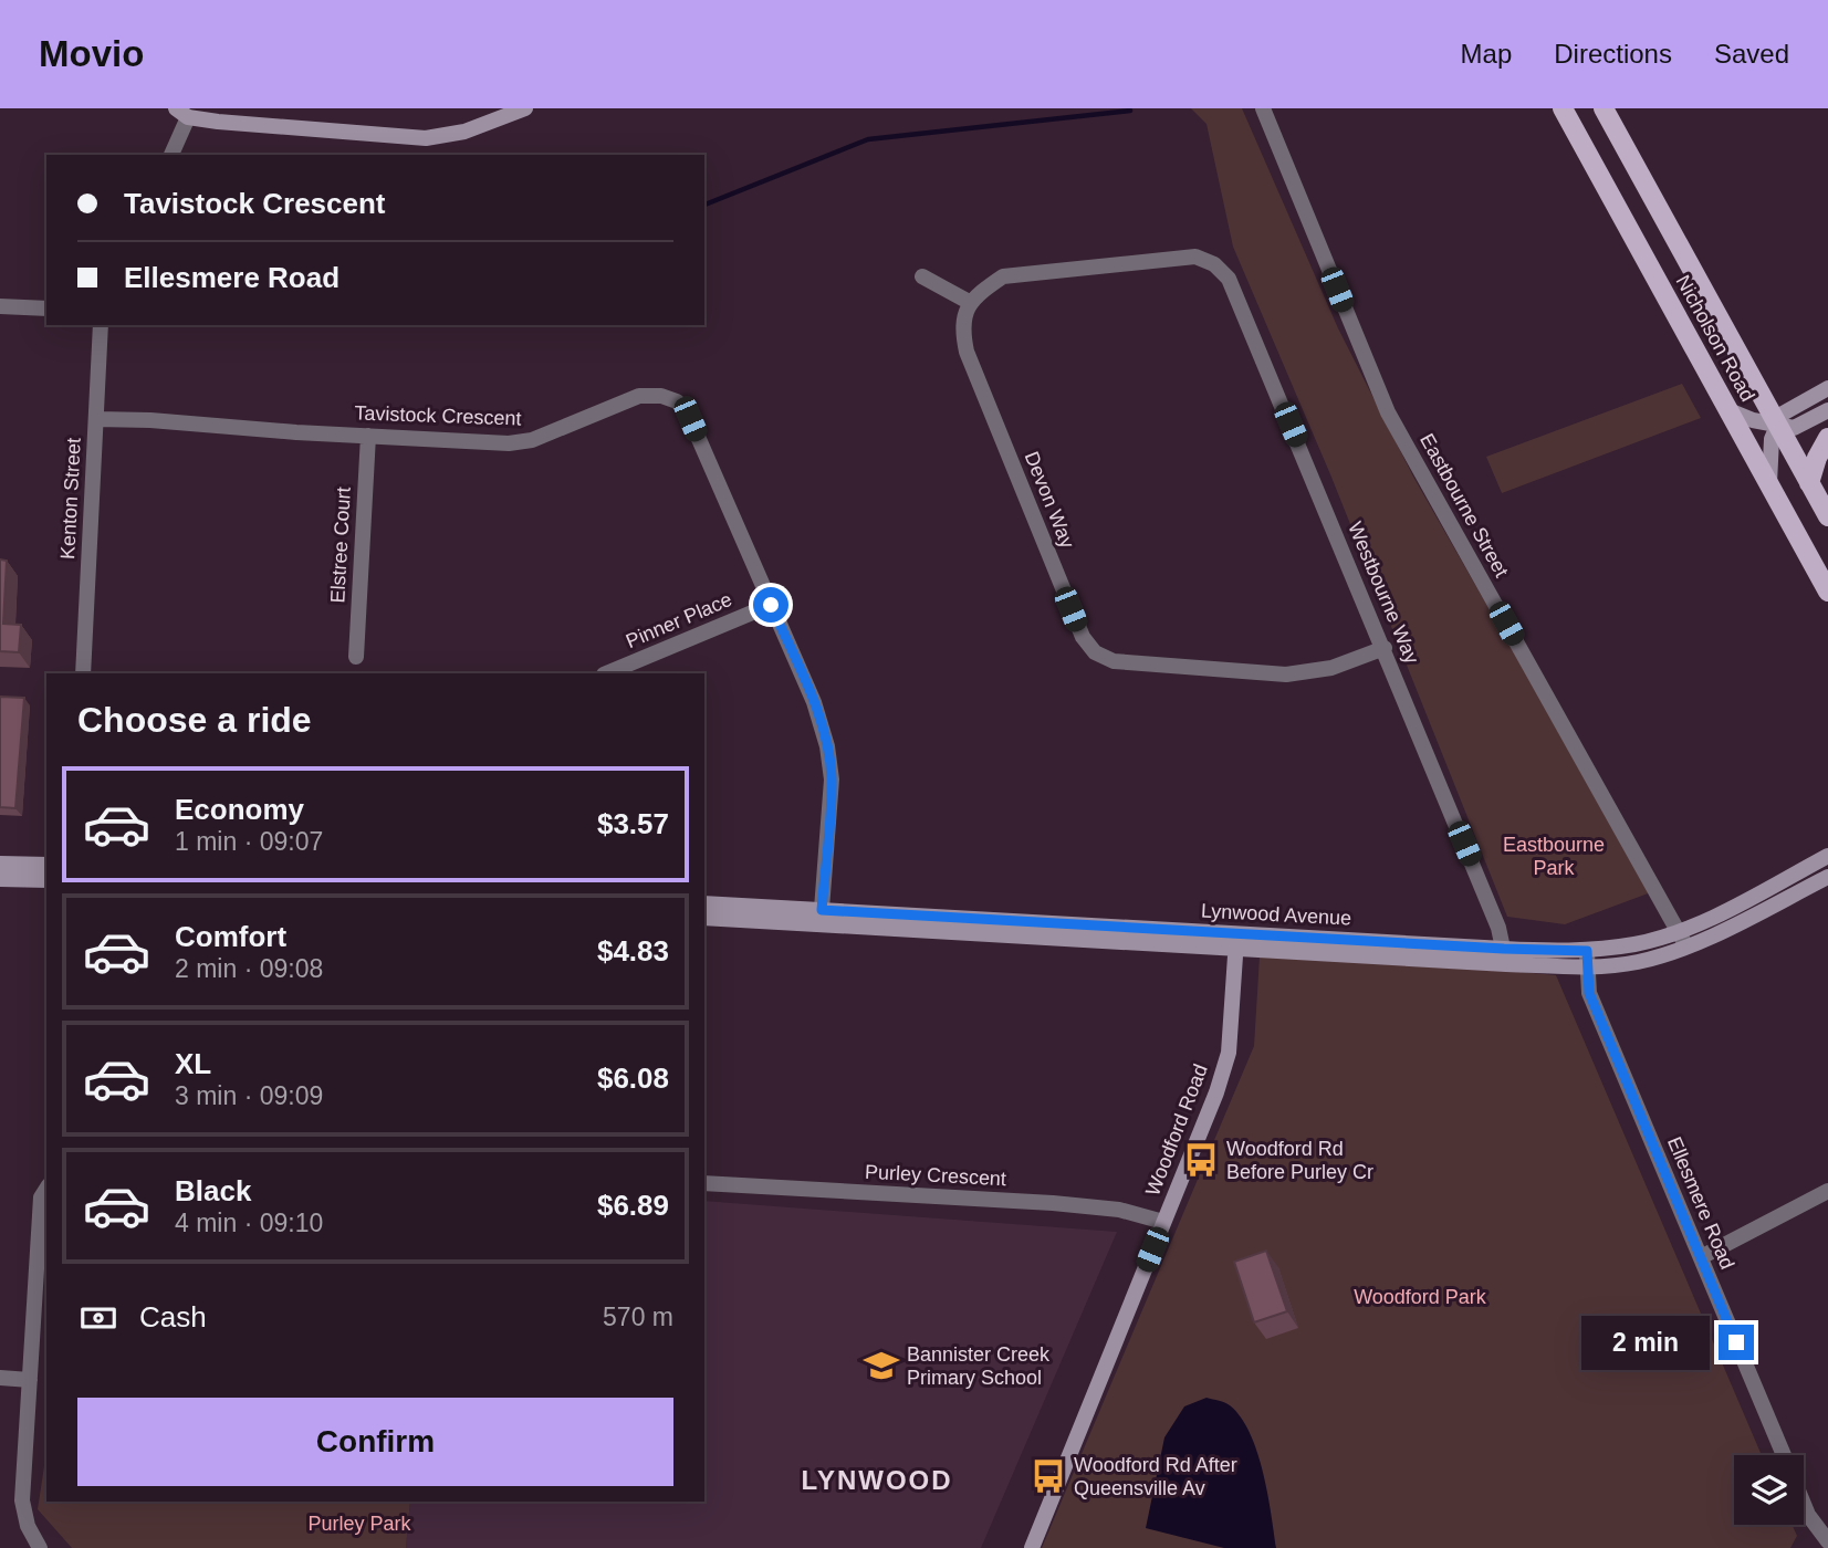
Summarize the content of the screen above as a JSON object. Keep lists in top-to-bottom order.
{
  "streets": {
    "main road": ["Nicholson Road"],
    "street": [
      "Tavistock Crescent",
      "Kenton Street",
      "Devon Way",
      "Eastbourne Street",
      "Elstree Court",
      "Westbourne Way",
      "Pinner Place",
      "Lynwood Avenue",
      "Woodford Road",
      "Purley Crescent",
      "Ellesmere Road"
    ]
  },
  "crossings": [
    ["Tavistock Crescent", "Kenton Street"],
    ["Tavistock Crescent", "Elstree Court"],
    ["Tavistock Crescent", "Pinner Place"],
    ["Tavistock Crescent", "Lynwood Avenue"],
    ["Devon Way", "Westbourne Way"],
    ["Eastbourne Street", "Lynwood Avenue"],
    ["Westbourne Way", "Lynwood Avenue"],
    ["Lynwood Avenue", "Woodford Road"],
    ["Lynwood Avenue", "Ellesmere Road"],
    ["Woodford Road", "Purley Crescent"]
  ],
  "districts": ["LYNWOOD"],
  "parks": ["Eastbourne Park", "Woodford Park", "Purley Park"],
  "places": {
    "bus stop": ["Woodford Rd Before Purley Cr", "Woodford Rd After Queensville Av"],
    "school or university": ["Bannister Creek Primary School"]
  },
  "page": {
    "header": "Movio",
    "nav": ["Map", "Directions", "Saved"],
    "banner": ["Tavistock Crescent", "Ellesmere Road"],
    "heading": "Choose a ride",
    "list": [
      {
        "name": "Economy",
        "note": "1 min · 09:07",
        "value": "$3.57"
      },
      {
        "name": "Comfort",
        "note": "2 min · 09:08",
        "value": "$4.83"
      },
      {
        "name": "XL",
        "note": "3 min · 09:09",
        "value": "$6.08"
      },
      {
        "name": "Black",
        "note": "4 min · 09:10",
        "value": "$6.89"
      }
    ],
    "pay": ["Cash", "570 m"],
    "bubble": "2 min",
    "buttons": "Confirm"
  }
}
